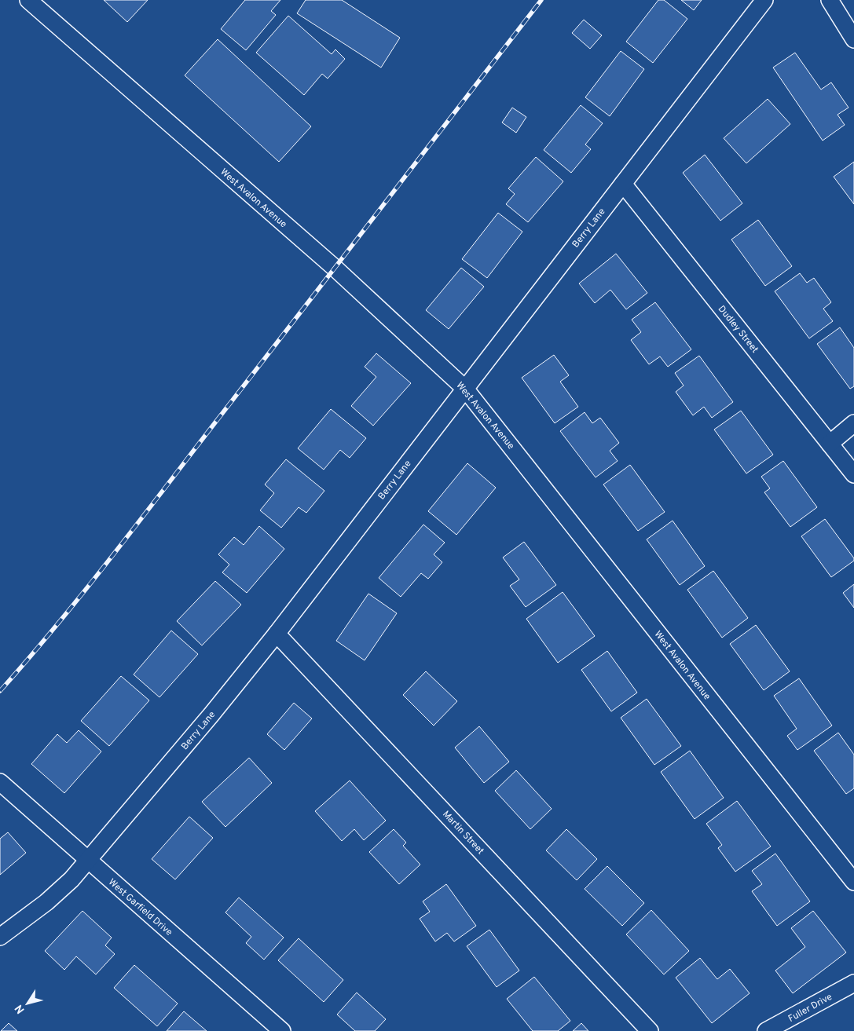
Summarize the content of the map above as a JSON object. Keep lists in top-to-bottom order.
{
  "streets": {
    "street": [
      "West Avalon Avenue",
      "Berry Lane",
      "Dudley Street",
      "Martin Street",
      "West Garfield Drive",
      "Fuller Drive"
    ]
  },
  "crossings": [
    ["West Avalon Avenue", "Berry Lane"],
    ["Berry Lane", "Dudley Street"],
    ["Berry Lane", "Martin Street"],
    ["Berry Lane", "West Garfield Drive"]
  ],
  "north": "bottom left"
}
